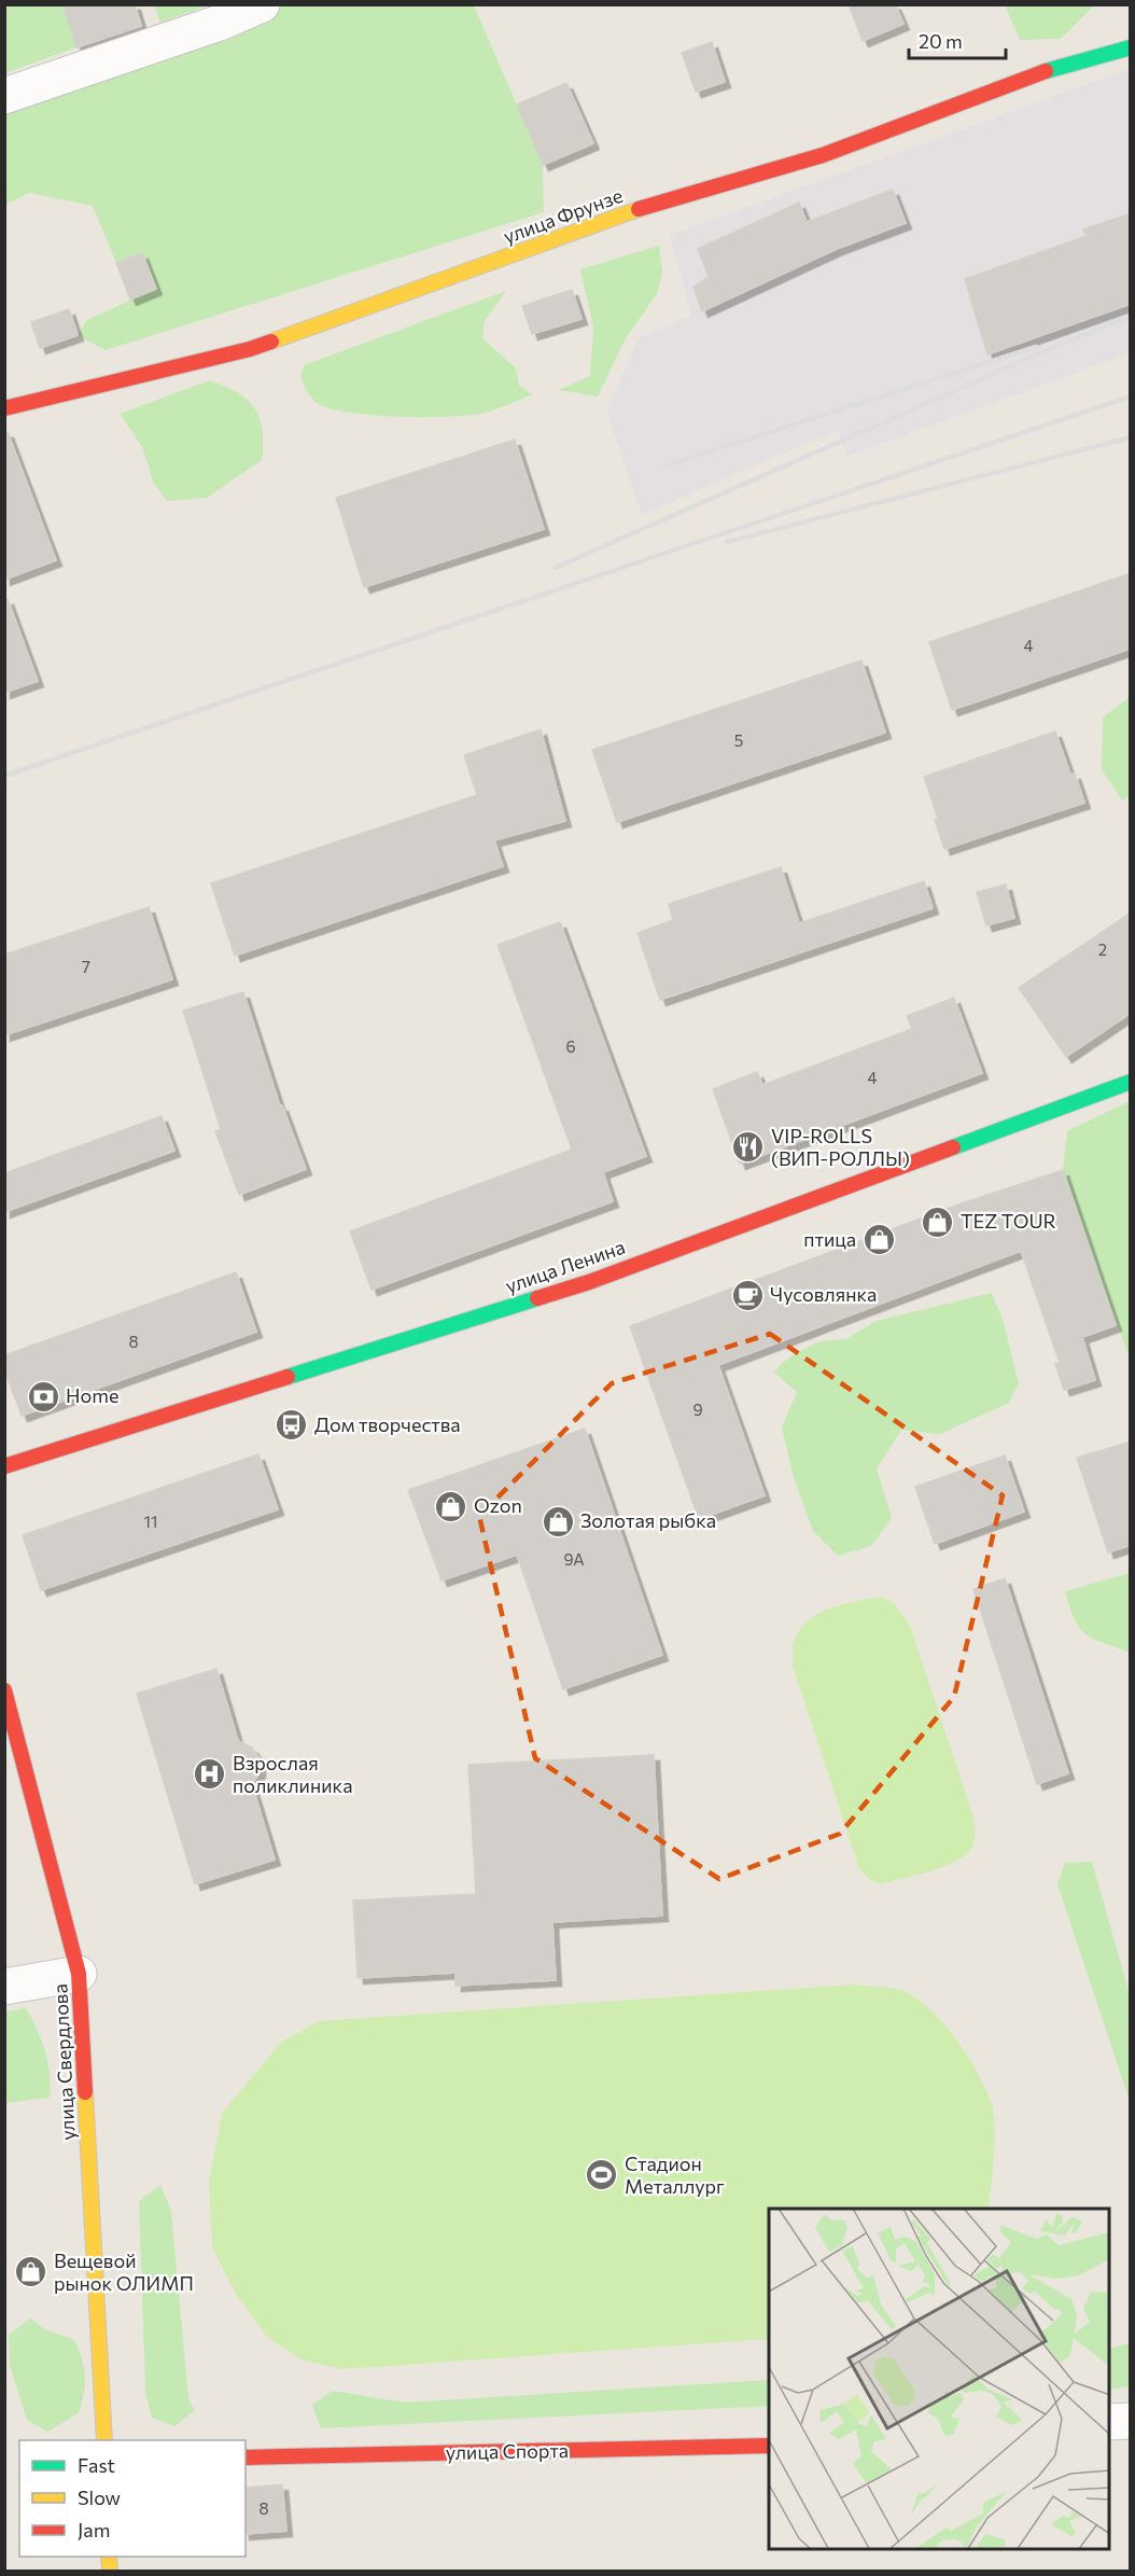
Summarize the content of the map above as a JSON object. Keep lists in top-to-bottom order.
{
  "streets": {
    "main road": [
      "улица Фрунзе",
      "улица Ленина",
      "улица Свердлова",
      "улица Спорта"
    ]
  },
  "places": {
    "restaurant": ["VIP-ROLLS (ВИП-РОЛЛЫ)"],
    "shop": [
      "TEZ TOUR",
      "птица",
      "Ozon",
      "Золотая рыбка",
      "Вещевой рынок ОЛИМП"
    ],
    "cafe": ["Чусовлянка"],
    "bank": ["Home"],
    "bus stop": ["Дом творчества"],
    "hospital": ["Взрослая поликлиника"],
    "sports": ["Стадион Металлург"]
  },
  "house_numbers": [
    "4",
    "5",
    "2",
    "7",
    "6",
    "4",
    "8",
    "9",
    "11",
    "9А",
    "8"
  ],
  "legend": ["Fast", "Slow", "Jam"],
  "scale_bar": "20 m"
}
